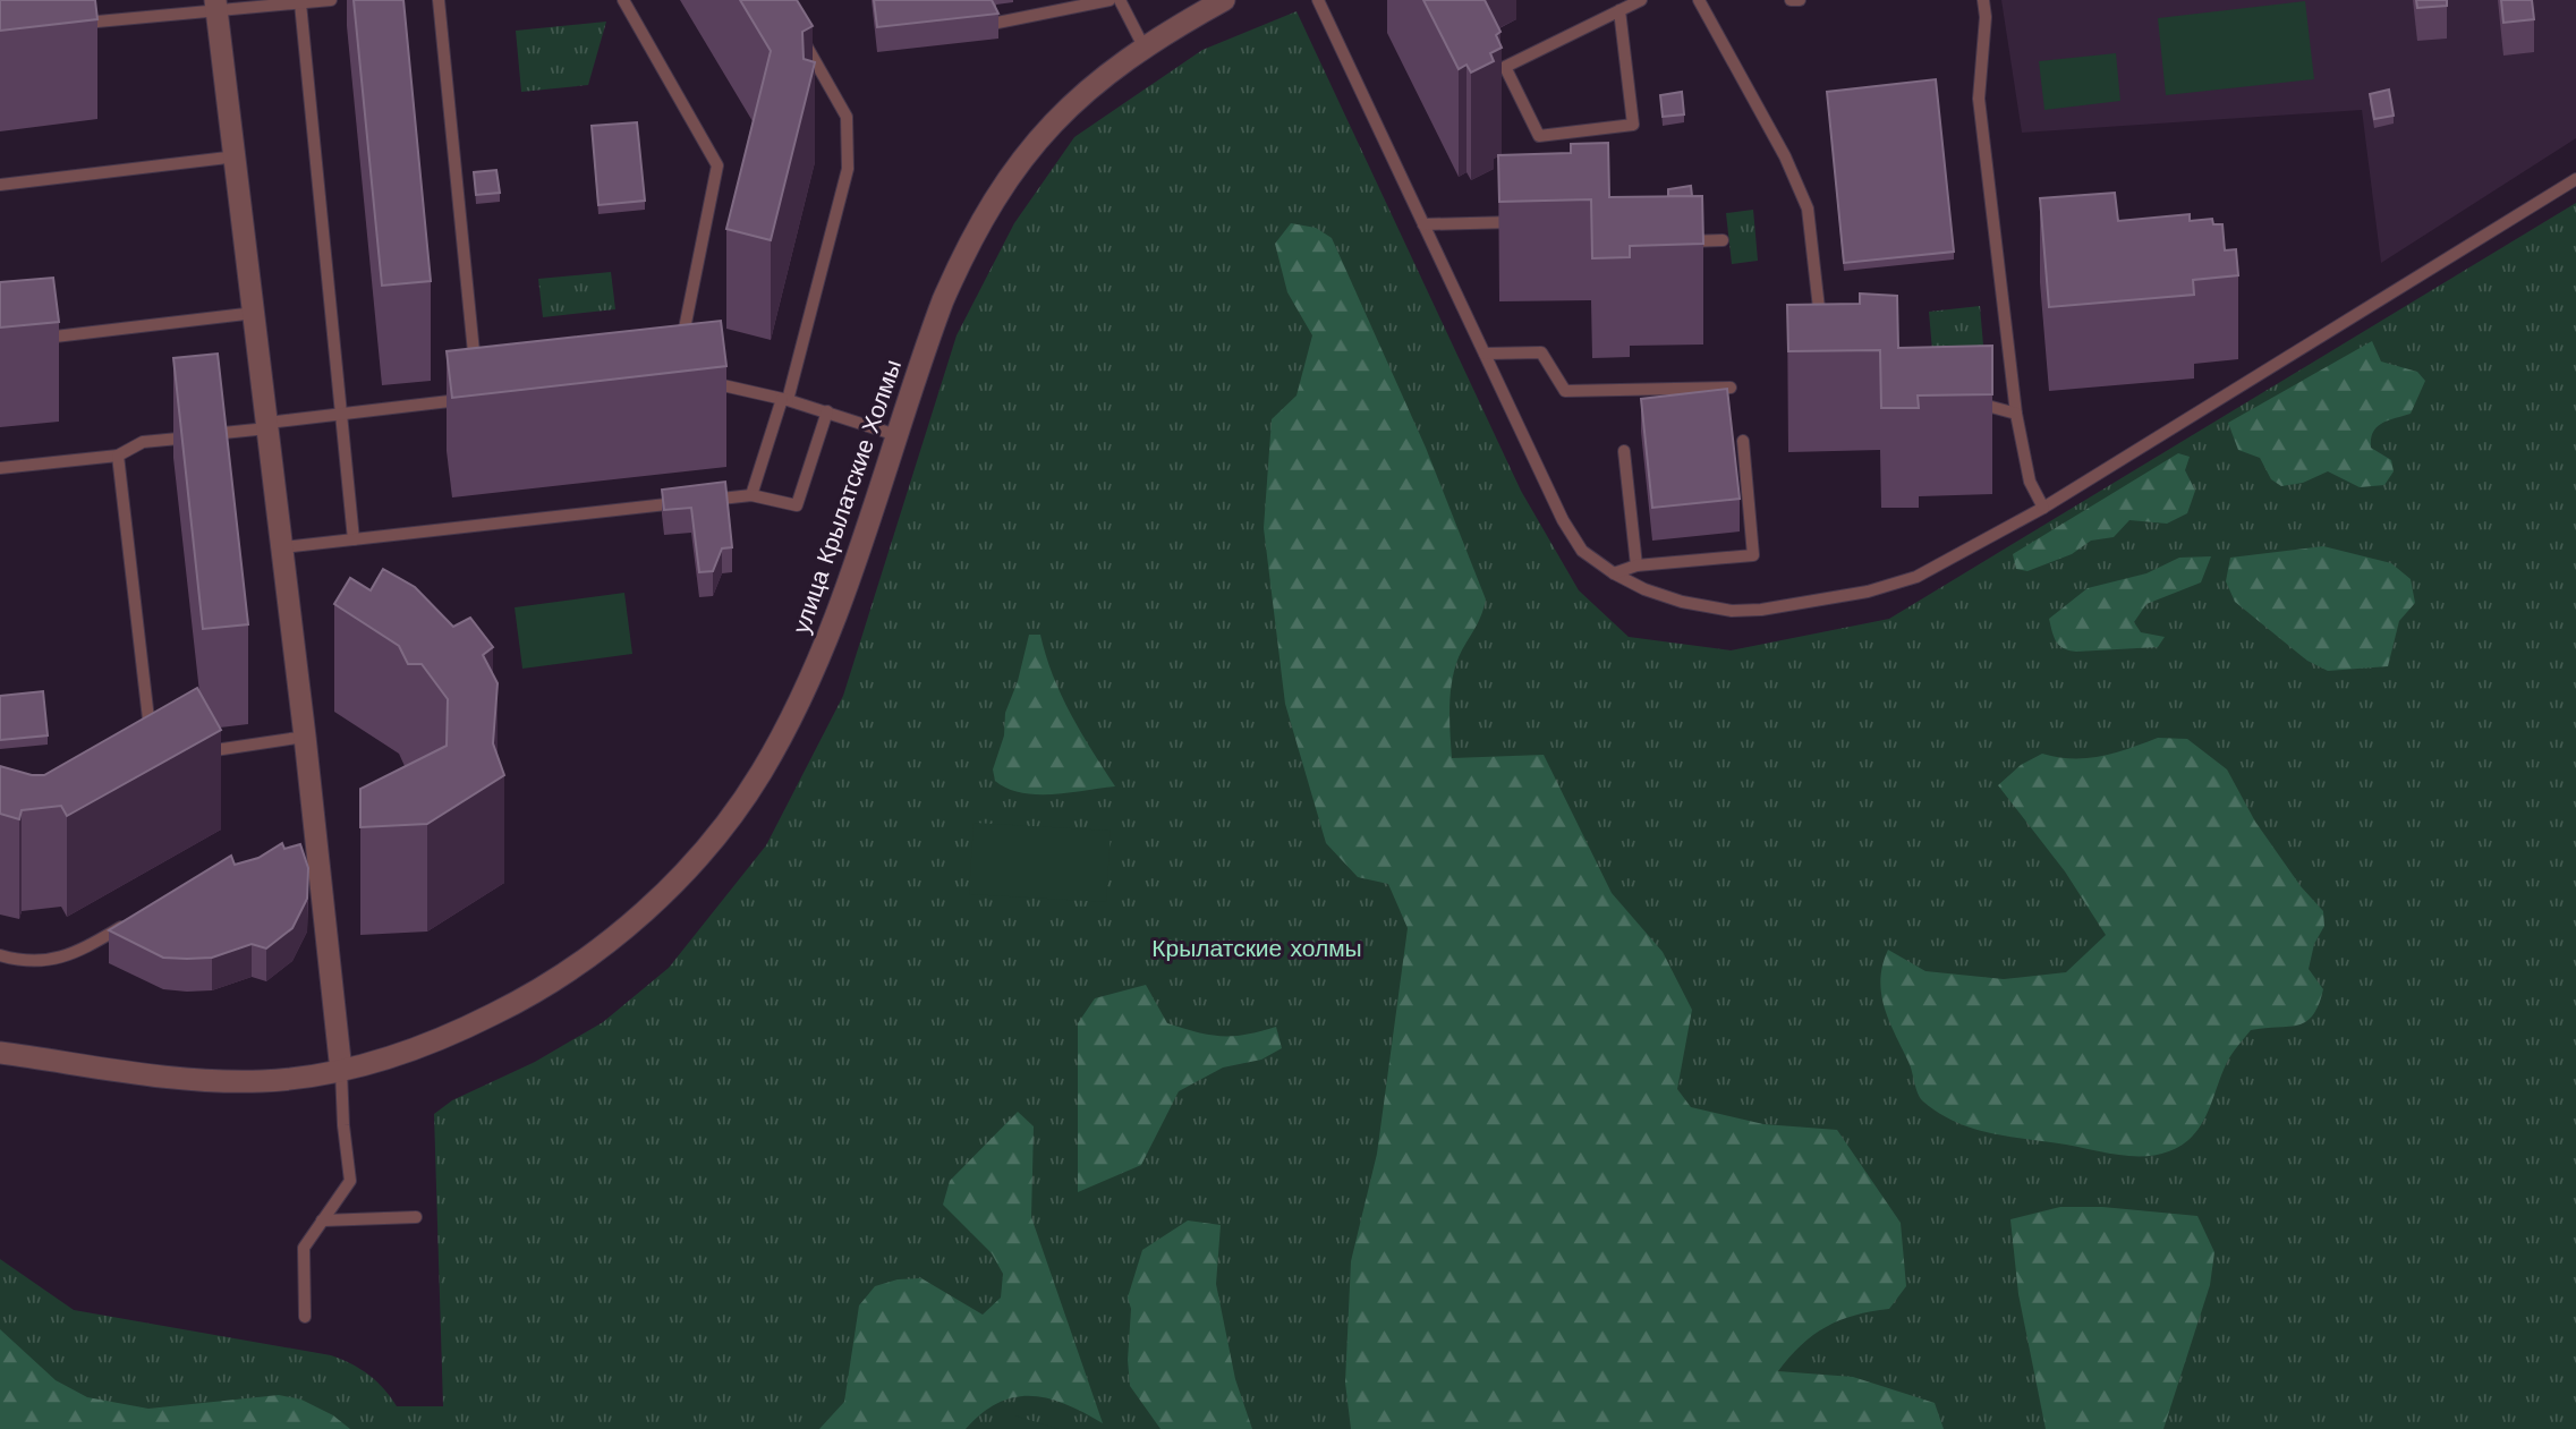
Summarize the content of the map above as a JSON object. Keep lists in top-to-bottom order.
{
  "streets": {
    "street": ["улица Крылатские Холмы"]
  },
  "parks": ["Крылатские холмы"]
}
